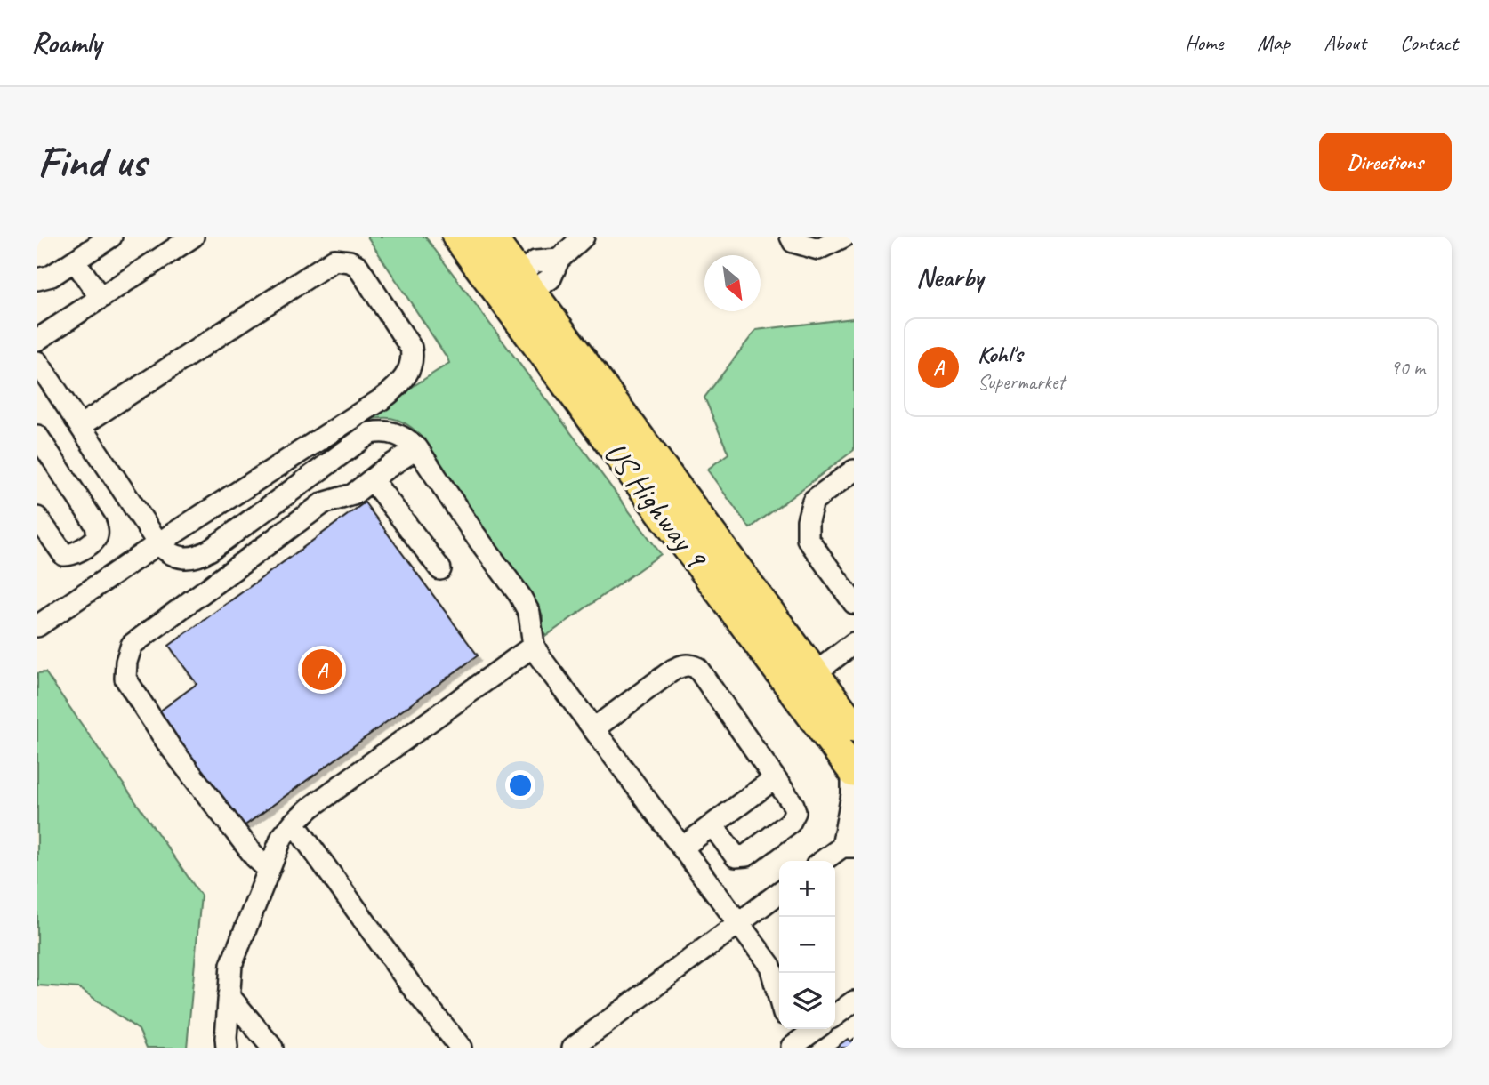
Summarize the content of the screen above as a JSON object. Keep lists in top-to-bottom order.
{
  "streets": {
    "highway": ["US Highway 9"]
  },
  "north": "bottom right",
  "page": {
    "header": "Roamly",
    "nav": [
      "Home",
      "Map",
      "About",
      "Contact"
    ],
    "buttons": "Directions",
    "title": "Find us",
    "heading": "Nearby",
    "list": [
      {
        "mark": "A",
        "name": "Kohl's",
        "note": "Supermarket",
        "value": "90 m"
      }
    ],
    "pins": "A",
    "map_buttons": ["+", "−"]
  }
}
